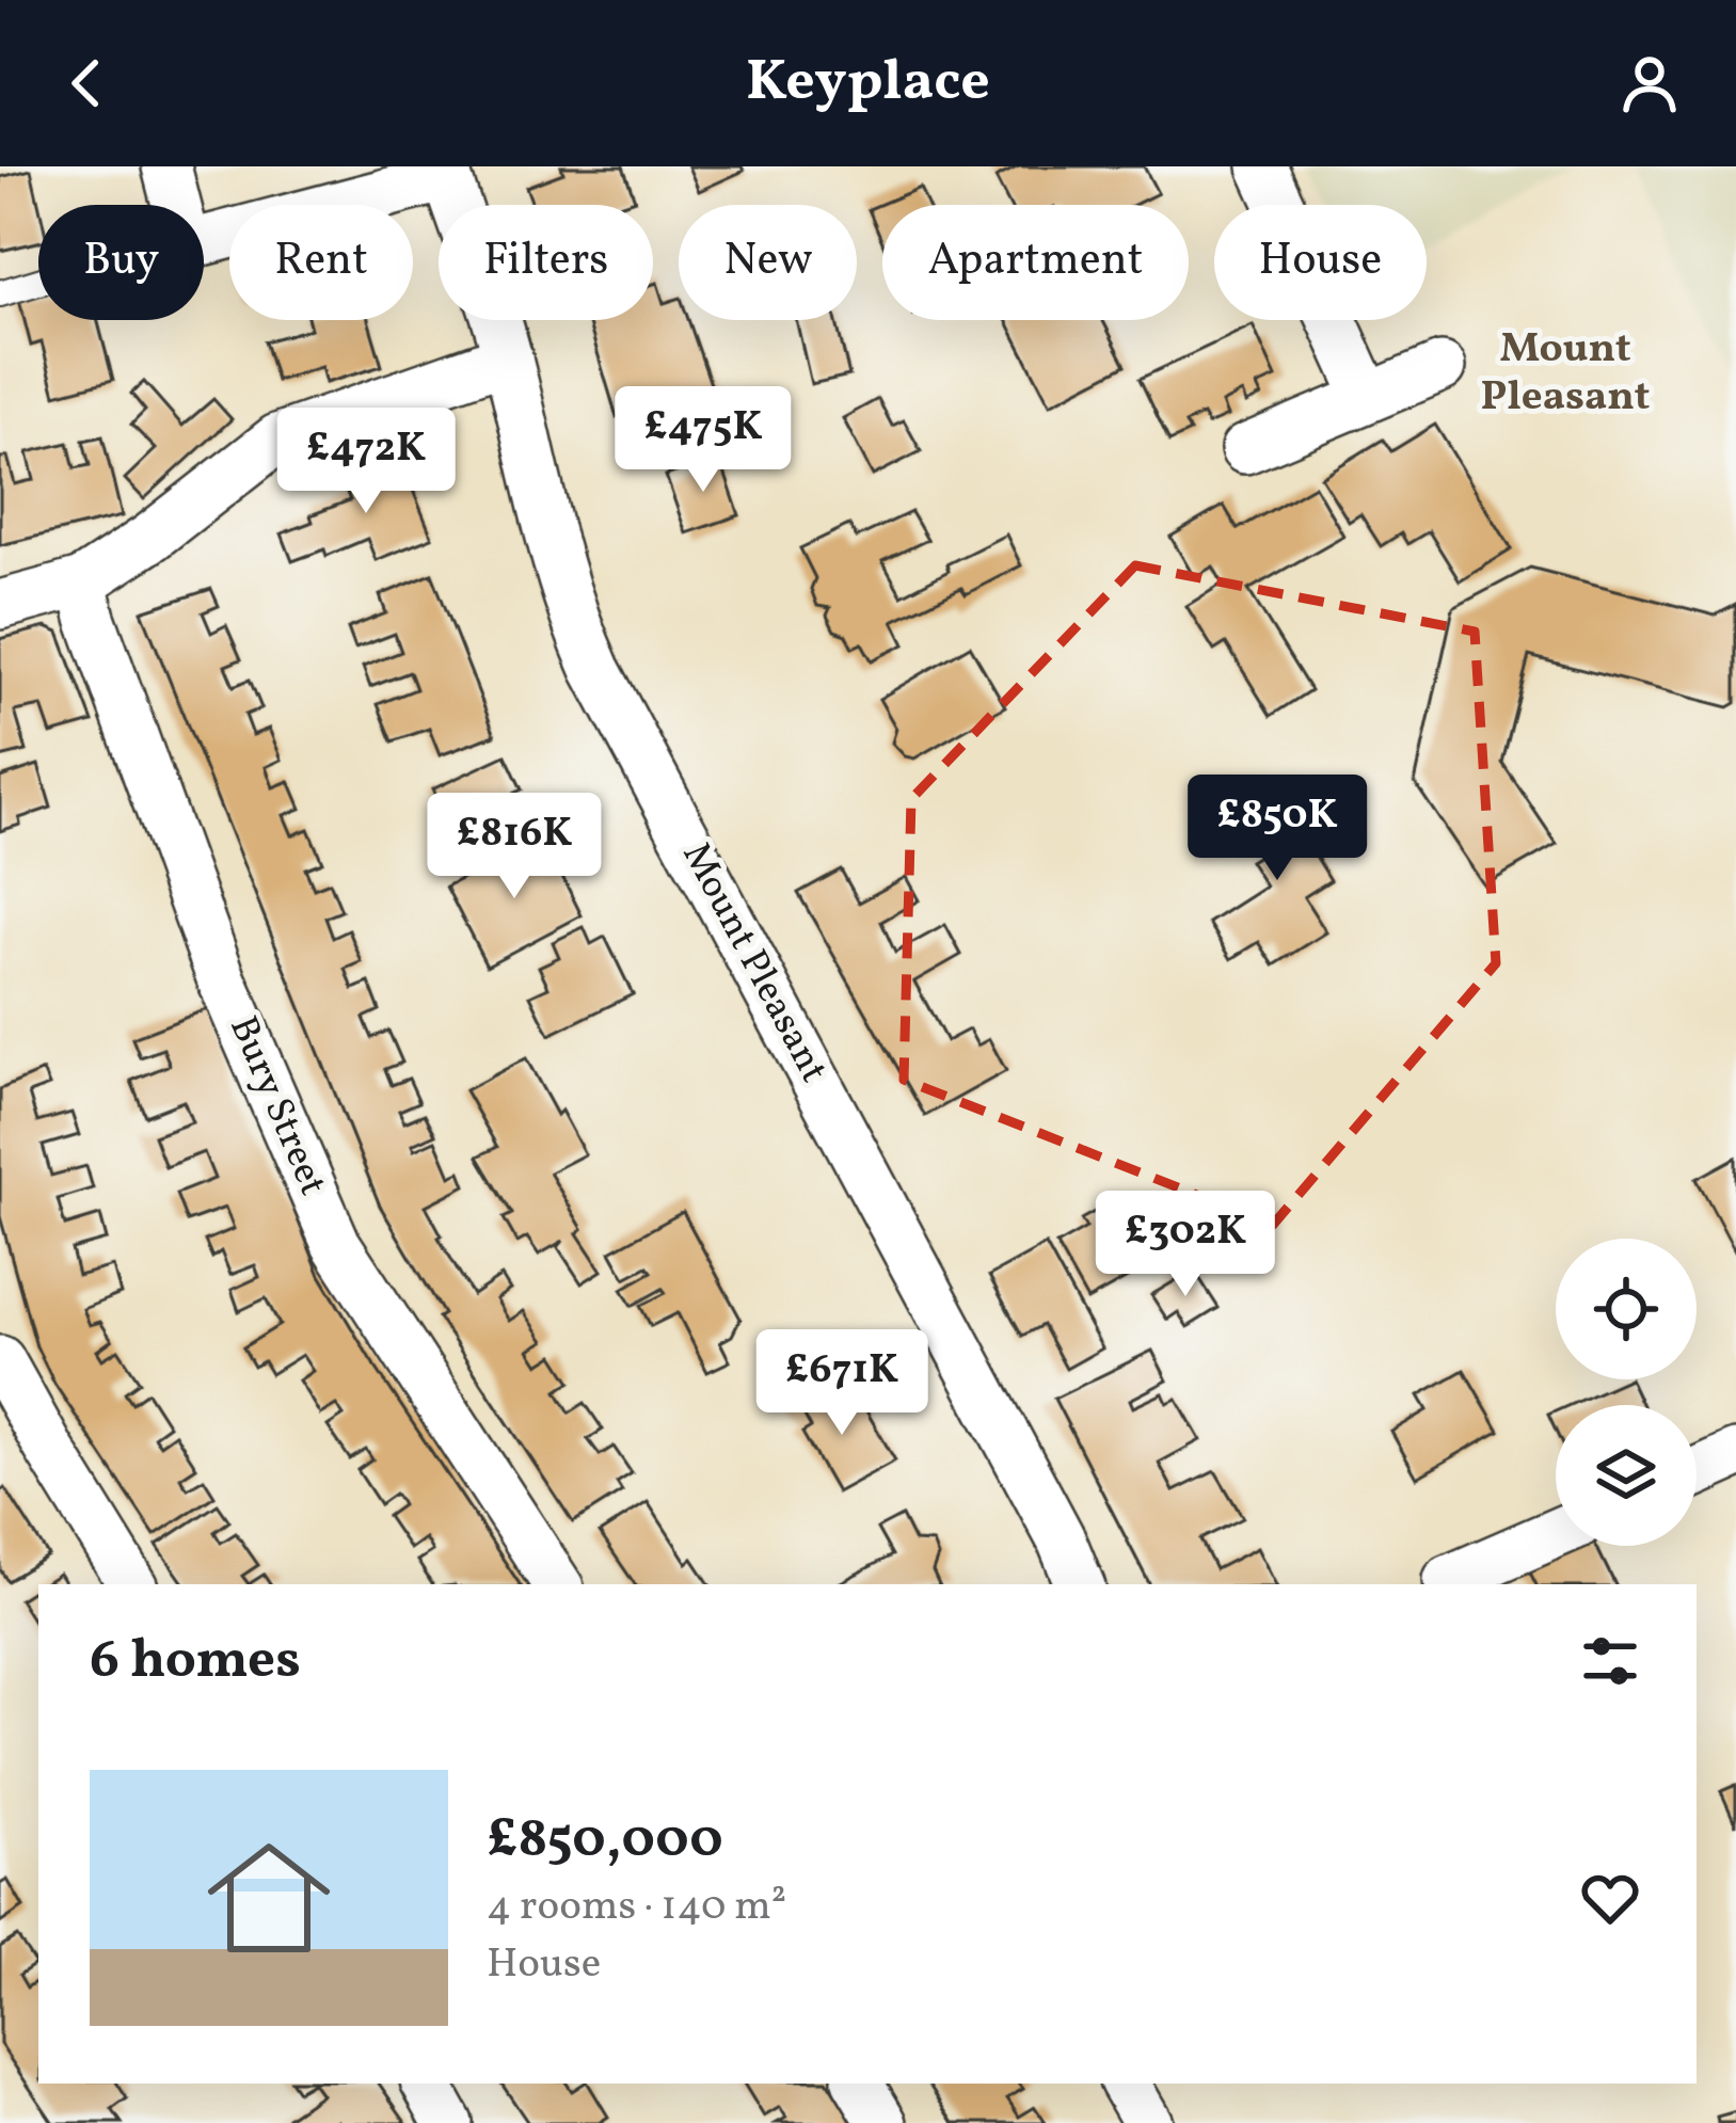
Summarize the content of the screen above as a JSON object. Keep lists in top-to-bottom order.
{
  "streets": {
    "street": ["Mount Pleasant", "Bury Street"]
  },
  "districts": ["Mount Pleasant"],
  "page": {
    "header": "Keyplace",
    "chip": [
      "Buy",
      "Rent",
      "Filters",
      "New",
      "Apartment",
      "House"
    ],
    "price": [
      "£475K",
      "£472K",
      "£850K",
      "£816K",
      "£302K",
      "£671K"
    ],
    "heading": "6 homes",
    "list": [
      {
        "name": "£850,000",
        "note": "4 rooms · 140 m² · House"
      }
    ]
  }
}
